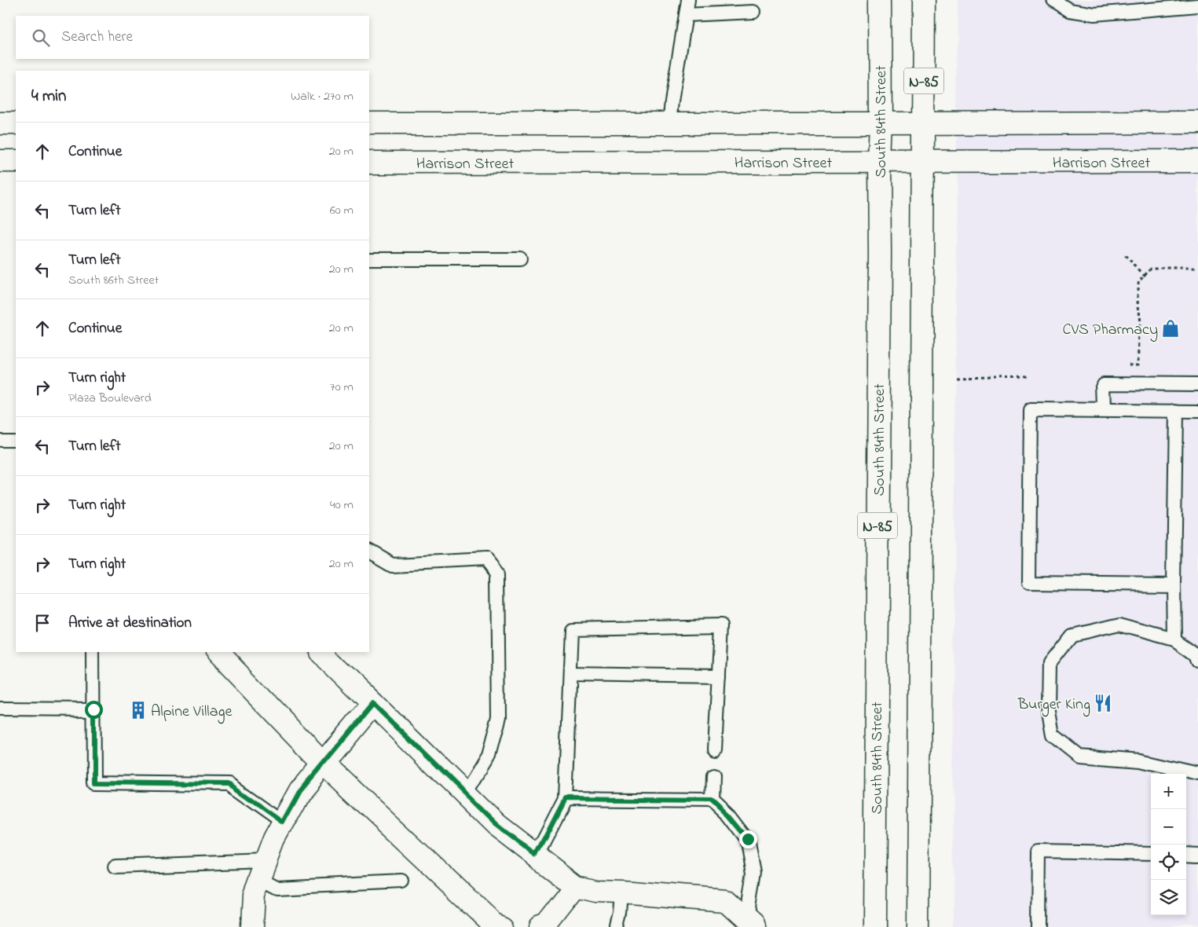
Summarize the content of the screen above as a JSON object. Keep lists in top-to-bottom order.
{
  "streets": {
    "main road": ["N-85", "South 84th Street", "Harrison Street"]
  },
  "crossings": [
    ["N-85", "Harrison Street"],
    ["South 84th Street", "Harrison Street"]
  ],
  "places": {
    "shop": ["CVS Pharmacy"],
    "restaurant": ["Burger King"],
    "building": ["Alpine Village"]
  },
  "page": {
    "search": "Search here",
    "heading": ["4 min", "Walk · 270 m"],
    "list": [
      ["Continue", "20 m"],
      ["Turn left", "60 m"],
      ["Turn left", "South 86th Street", "20 m"],
      ["Continue", "20 m"],
      ["Turn right", "Plaza Boulevard", "70 m"],
      ["Turn left", "20 m"],
      ["Turn right", "40 m"],
      ["Turn right", "20 m"],
      "Arrive at destination"
    ],
    "map_buttons": ["+", "−"]
  }
}
